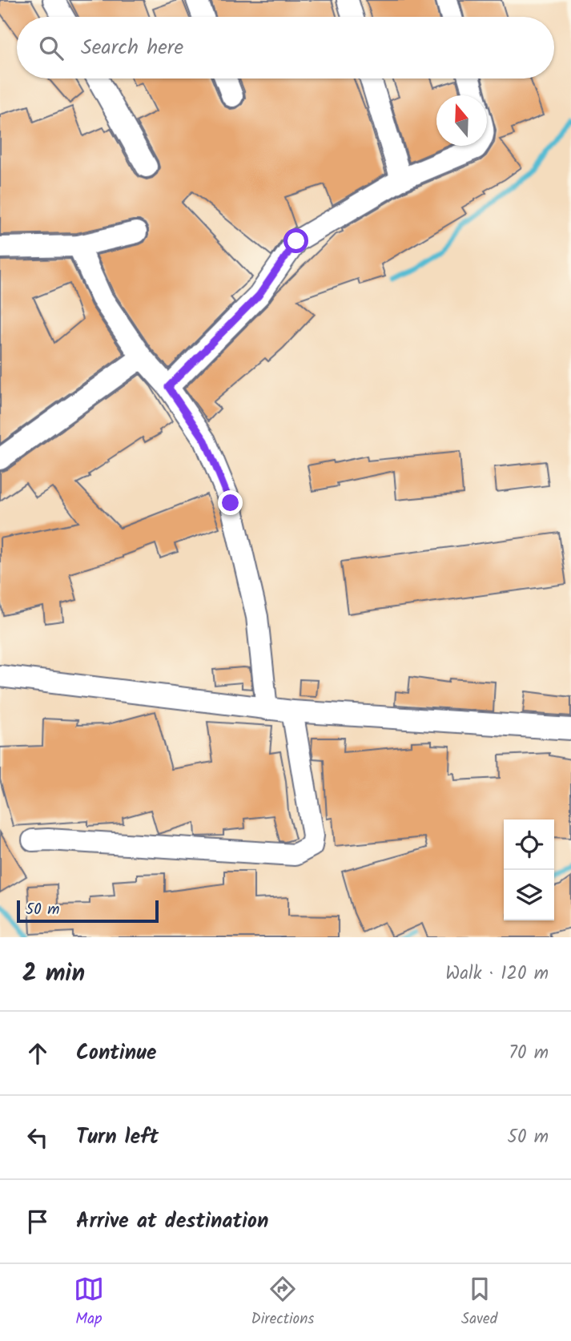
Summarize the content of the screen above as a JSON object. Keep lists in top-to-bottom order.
{
  "scale_bar": "50 m",
  "north": "top",
  "page": {
    "search": "Search here",
    "scale": "50 m",
    "heading": ["2 min", "Walk · 120 m"],
    "list": [
      ["Continue", "70 m"],
      ["Turn left", "50 m"],
      "Arrive at destination"
    ],
    "nav": ["Map", "Directions", "Saved"]
  }
}
